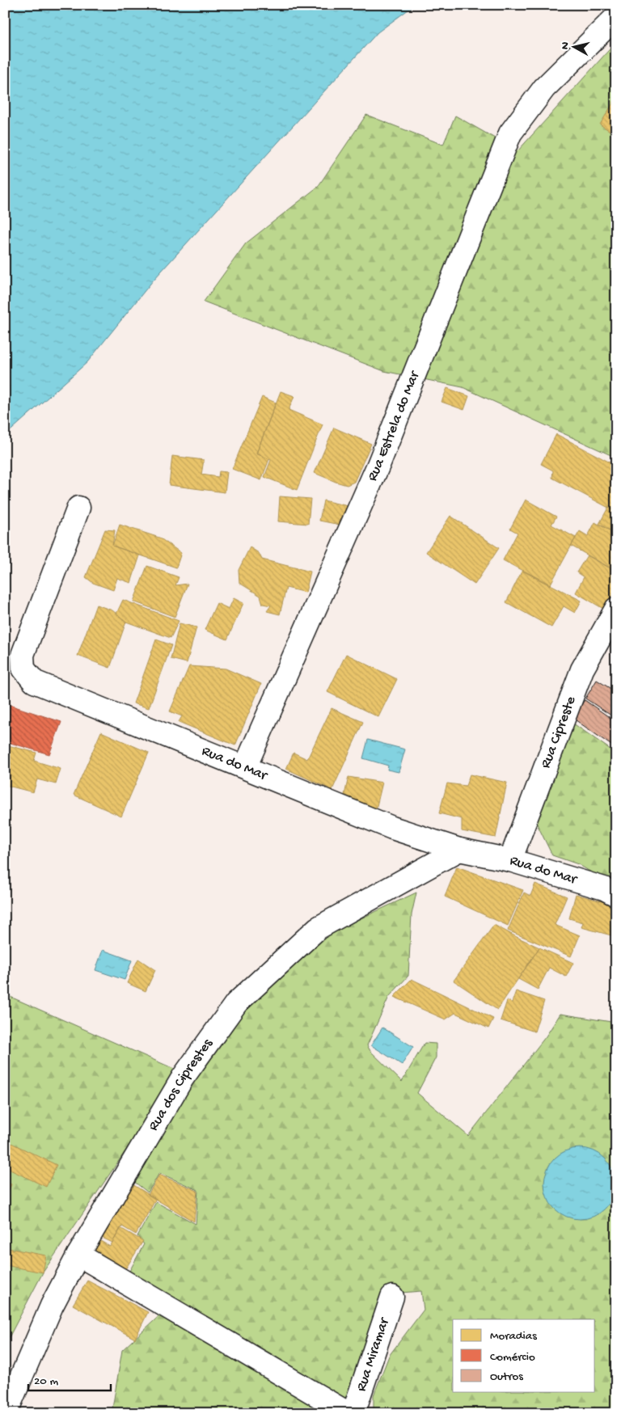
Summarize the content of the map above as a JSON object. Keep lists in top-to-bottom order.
{
  "streets": {
    "street": [
      "Rua Estrela do Mar",
      "Rua Cipreste",
      "Rua do Mar",
      "Rua dos Ciprestes",
      "Rua Miramar"
    ]
  },
  "crossings": [
    ["Rua Estrela do Mar", "Rua do Mar"],
    ["Rua Cipreste", "Rua do Mar"],
    ["Rua do Mar", "Rua dos Ciprestes"]
  ],
  "legend": ["Moradias", "Comércio", "Outros"],
  "scale_bar": "20 m",
  "north": "left"
}
